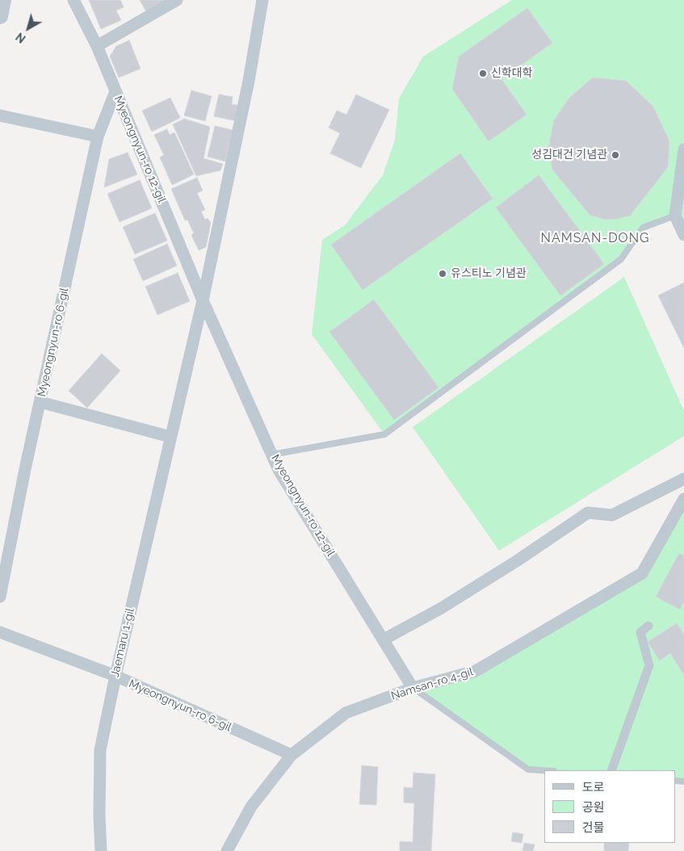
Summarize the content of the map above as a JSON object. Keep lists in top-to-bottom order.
{
  "streets": {
    "street": [
      "Myeongnyun-ro 12-gil",
      "Myeongnyun-ro 6-gil",
      "Jaemaru 1-gil",
      "Namsan-ro 4-gil"
    ]
  },
  "crossings": [
    ["Myeongnyun-ro 12-gil", "Myeongnyun-ro 6-gil"],
    ["Myeongnyun-ro 12-gil", "Jaemaru 1-gil"],
    ["Myeongnyun-ro 12-gil", "Namsan-ro 4-gil"],
    ["Myeongnyun-ro 6-gil", "Jaemaru 1-gil"],
    ["Myeongnyun-ro 6-gil", "Namsan-ro 4-gil"]
  ],
  "districts": ["NAMSAN-DONG"],
  "places": ["신학대학", "성김대건 기념관", "유스티노 기념관"],
  "legend": ["도로", "공원", "건물"],
  "north": "bottom left"
}
